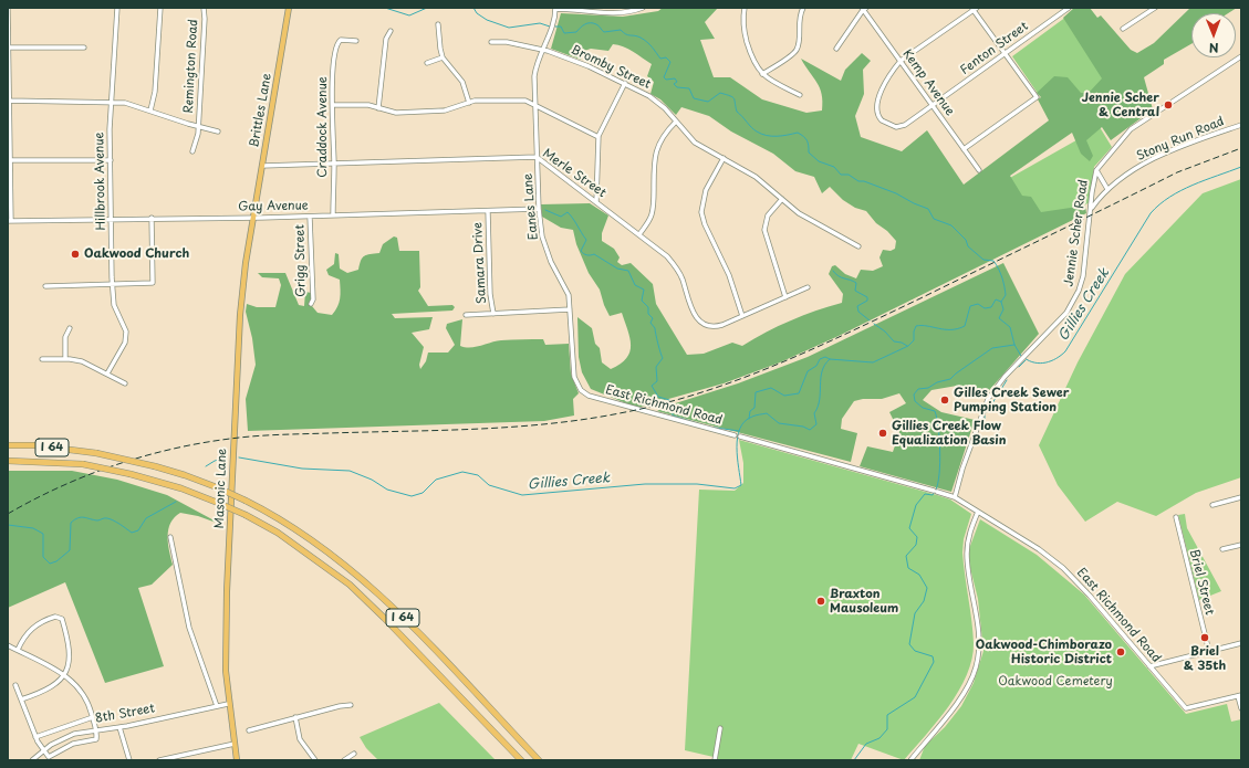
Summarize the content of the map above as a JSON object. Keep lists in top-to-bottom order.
{
  "streets": {
    "highway": ["I 64"],
    "main road": ["Brittles Lane", "Masonic Lane"],
    "street": [
      "Fenton Street",
      "Remington Road",
      "Bromby Street",
      "Kemp Avenue",
      "Craddock Avenue",
      "Stony Run Road",
      "Merle Street",
      "Hillbrook Avenue",
      "Gay Avenue",
      "Eanes Lane",
      "Jennie Scher Road",
      "Grigg Street",
      "Samara Drive",
      "East Richmond Road",
      "Briel Street",
      "8th Street"
    ]
  },
  "crossings": [
    ["Fenton Street", "Kemp Avenue"],
    ["Bromby Street", "Eanes Lane"],
    ["Brittles Lane", "Merle Street"],
    ["Brittles Lane", "Gay Avenue"],
    ["Brittles Lane", "Masonic Lane"],
    ["Craddock Avenue", "Merle Street"],
    ["Craddock Avenue", "Gay Avenue"],
    ["Stony Run Road", "Jennie Scher Road"],
    ["Merle Street", "Eanes Lane"],
    ["Hillbrook Avenue", "Gay Avenue"],
    ["Gay Avenue", "Eanes Lane"],
    ["Gay Avenue", "Grigg Street"],
    ["Gay Avenue", "Samara Drive"],
    ["Gay Avenue", "Masonic Lane"],
    ["Eanes Lane", "East Richmond Road"],
    ["Jennie Scher Road", "East Richmond Road"],
    ["Masonic Lane", "8th Street"]
  ],
  "water": ["Gillies Creek"],
  "parks": ["Oakwood Cemetery"],
  "places": [
    "Jennie Scher & Central",
    "Oakwood Church",
    "Gilles Creek Sewer Pumping Station",
    "Gillies Creek Flow Equalization Basin",
    "Braxton Mausoleum",
    "Briel & 35th",
    "Oakwood-Chimborazo Historic District"
  ],
  "north": "bottom"
}
